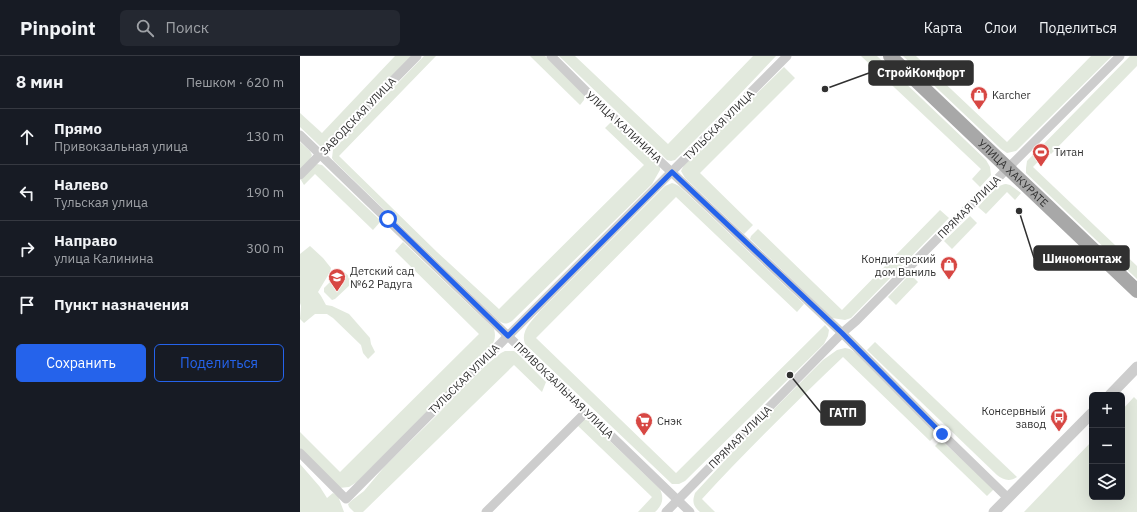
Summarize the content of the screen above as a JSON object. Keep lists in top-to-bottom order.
{
  "streets": {
    "main road": ["УЛИЦА ХАКУРАТЕ"],
    "street": [
      "ЗАВОДСКАЯ УЛИЦА",
      "ТУЛЬСКАЯ УЛИЦА",
      "УЛИЦА КАЛИНИНА",
      "ПРЯМАЯ УЛИЦА",
      "ПРИВОКЗАЛЬНАЯ УЛИЦА"
    ]
  },
  "crossings": [
    ["ЗАВОДСКАЯ УЛИЦА", "ПРИВОКЗАЛЬНАЯ УЛИЦА"],
    ["ТУЛЬСКАЯ УЛИЦА", "УЛИЦА КАЛИНИНА"],
    ["ТУЛЬСКАЯ УЛИЦА", "ПРИВОКЗАЛЬНАЯ УЛИЦА"],
    ["УЛИЦА КАЛИНИНА", "ПРЯМАЯ УЛИЦА"],
    ["УЛИЦА ХАКУРАТЕ", "ПРЯМАЯ УЛИЦА"],
    ["ПРЯМАЯ УЛИЦА", "ПРИВОКЗАЛЬНАЯ УЛИЦА"]
  ],
  "places": {
    "other": ["СтройКомфорт", "Шиномонтаж", "ГАТП"],
    "shop": ["Karcher", "Кондитерский дом Ваниль"],
    "sports": ["Титан"],
    "school or university": ["Детский сад №62 Радуга"],
    "bus stop": ["Консервный завод"],
    "supermarket": ["Снэк"]
  },
  "page": {
    "header": "Pinpoint",
    "search": "Поиск",
    "nav": ["Карта", "Слои", "Поделиться"],
    "heading": ["8 мин", "Пешком · 620 m"],
    "list": [
      ["Прямо", "Привокзальная улица", "130 m"],
      ["Налево", "Тульская улица", "190 m"],
      ["Направо", "улица Калинина", "300 m"],
      "Пункт назначения"
    ],
    "buttons": ["Сохранить", "Поделиться"],
    "map_buttons": ["+", "−"]
  }
}
